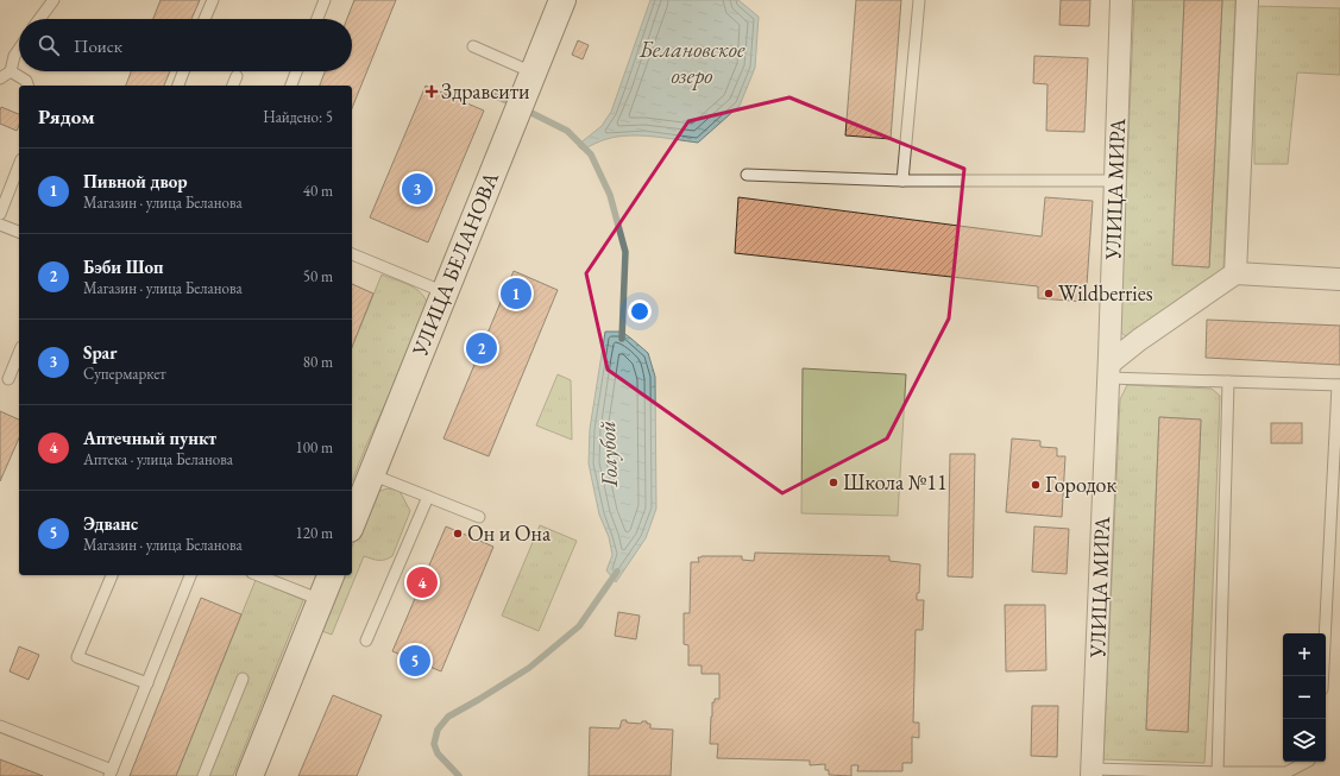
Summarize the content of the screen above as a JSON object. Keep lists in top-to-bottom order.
{
  "streets": {
    "street": ["УЛИЦА МИРА", "УЛИЦА БЕЛАНОВА"]
  },
  "water": ["Белановское озеро", "Голубой"],
  "places": {
    "health": ["Здравсити"],
    "other": [
      "Wildberries",
      "Школа №11",
      "Городок",
      "Он и Она"
    ]
  },
  "page": {
    "search": "Поиск",
    "heading": ["Рядом", "Найдено: 5"],
    "list": [
      {
        "mark": "1",
        "name": "Пивной двор",
        "note": "Магазин · улица Беланова",
        "value": "40 m"
      },
      {
        "mark": "2",
        "name": "Бэби Шоп",
        "note": "Магазин · улица Беланова",
        "value": "50 m"
      },
      {
        "mark": "3",
        "name": "Spar",
        "note": "Супермаркет",
        "value": "80 m"
      },
      {
        "mark": "4",
        "name": "Аптечный пункт",
        "note": "Аптека · улица Беланова",
        "value": "100 m"
      },
      {
        "mark": "5",
        "name": "Эдванс",
        "note": "Магазин · улица Беланова",
        "value": "120 m"
      }
    ],
    "pins": [
      "3",
      "1",
      "2",
      "4",
      "5"
    ],
    "map_buttons": ["+", "−"]
  }
}
